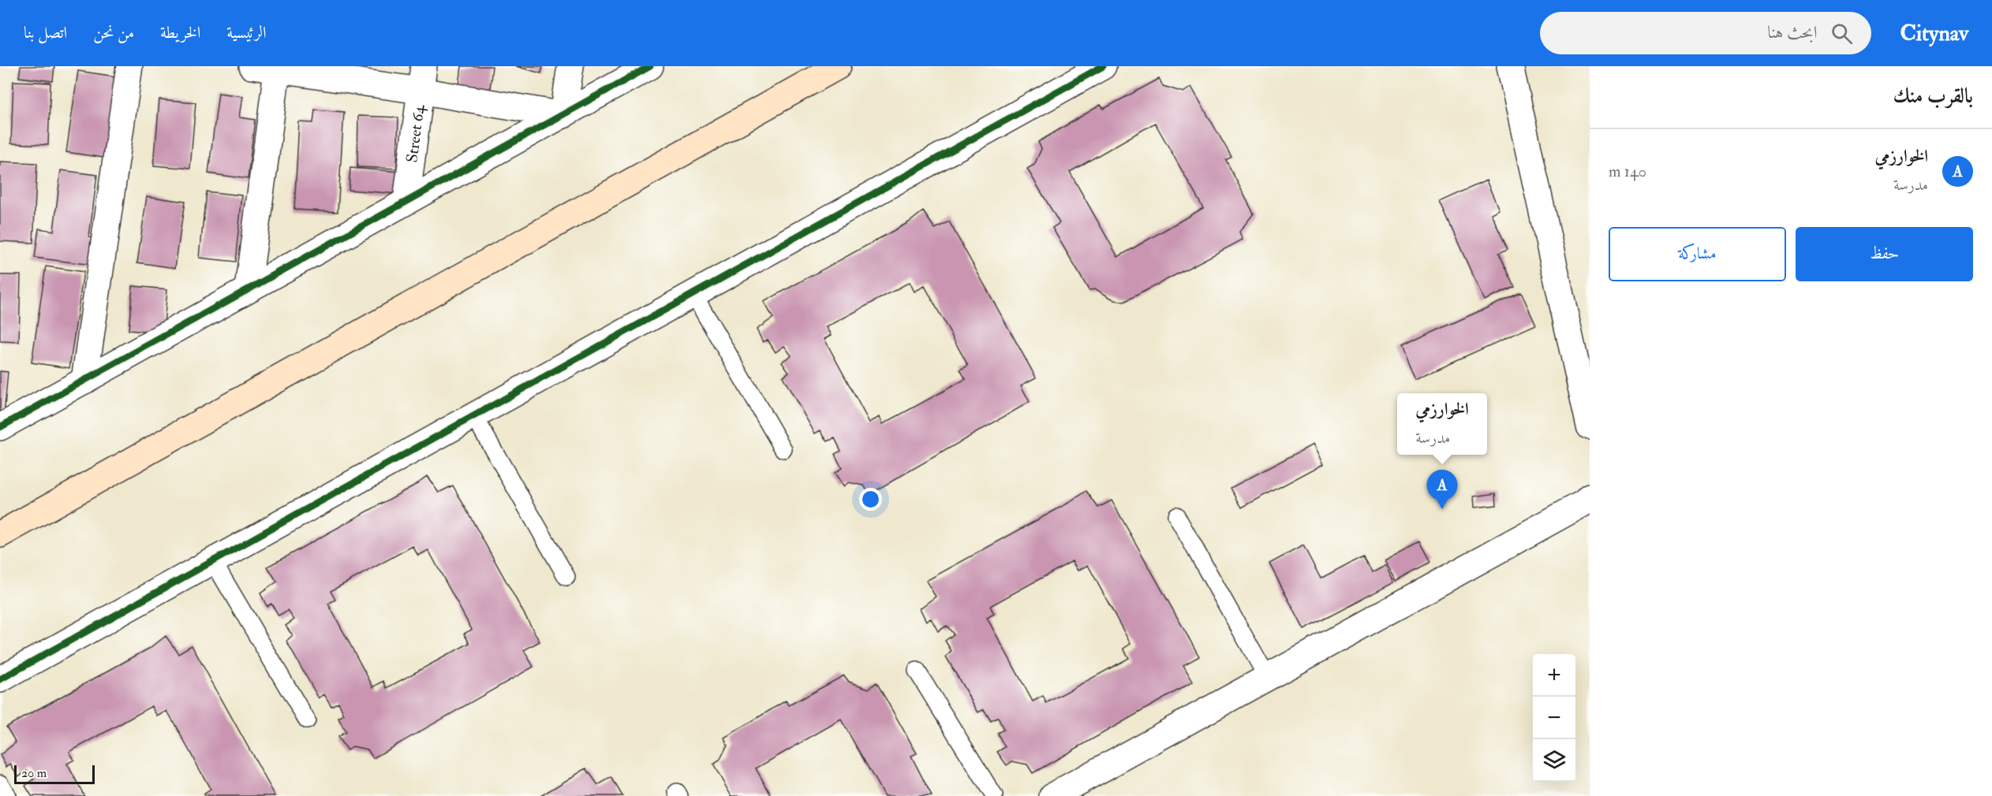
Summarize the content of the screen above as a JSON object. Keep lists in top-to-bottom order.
{
  "streets": {
    "street": ["Street 64"]
  },
  "scale_bar": "20 m",
  "page": {
    "header": "Citynav",
    "search": "ابحث هنا",
    "nav": [
      "الرئيسية",
      "الخريطة",
      "من نحن",
      "اتصل بنا"
    ],
    "heading": "بالقرب منك",
    "list": [
      {
        "mark": "A",
        "name": "الخوارزمي",
        "note": "مدرسة",
        "value": "140 m"
      }
    ],
    "buttons": ["حفظ", "مشاركة"],
    "popup": ["الخوارزمي", "مدرسة"],
    "pins": "A",
    "map_buttons": ["+", "−"],
    "scale": "20 m"
  }
}
